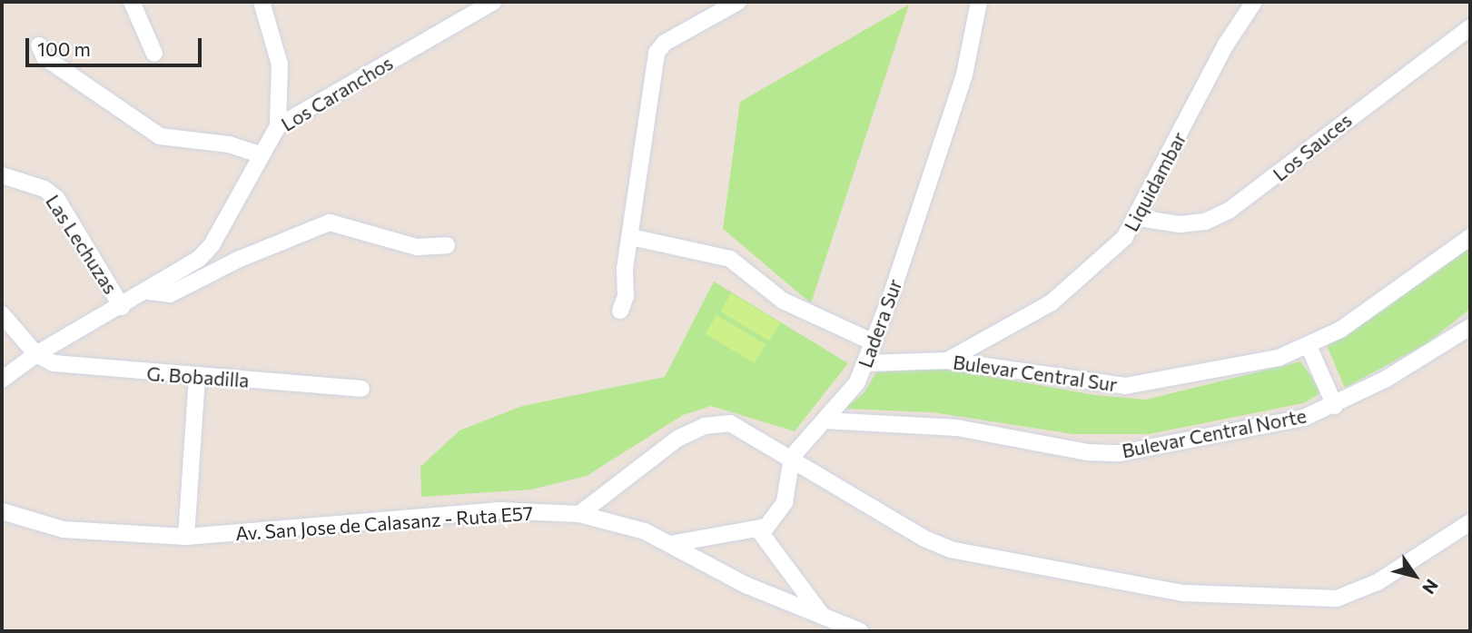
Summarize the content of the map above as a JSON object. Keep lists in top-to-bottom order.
{
  "streets": {
    "street": [
      "Los Caranchos",
      "Los Sauces",
      "Liquidambar",
      "Las Lechuzas",
      "Ladera Sur",
      "Bulevar Central Sur",
      "G. Bobadilla",
      "Bulevar Central Norte",
      "Av. San Jose de Calasanz - Ruta E57"
    ]
  },
  "crossings": [
    ["Los Caranchos", "Las Lechuzas"],
    ["Los Caranchos", "G. Bobadilla"],
    ["Los Sauces", "Liquidambar"],
    ["Liquidambar", "Bulevar Central Sur"],
    ["Ladera Sur", "Bulevar Central Sur"],
    ["Ladera Sur", "Bulevar Central Norte"]
  ],
  "scale_bar": "100 m",
  "north": "bottom right"
}
